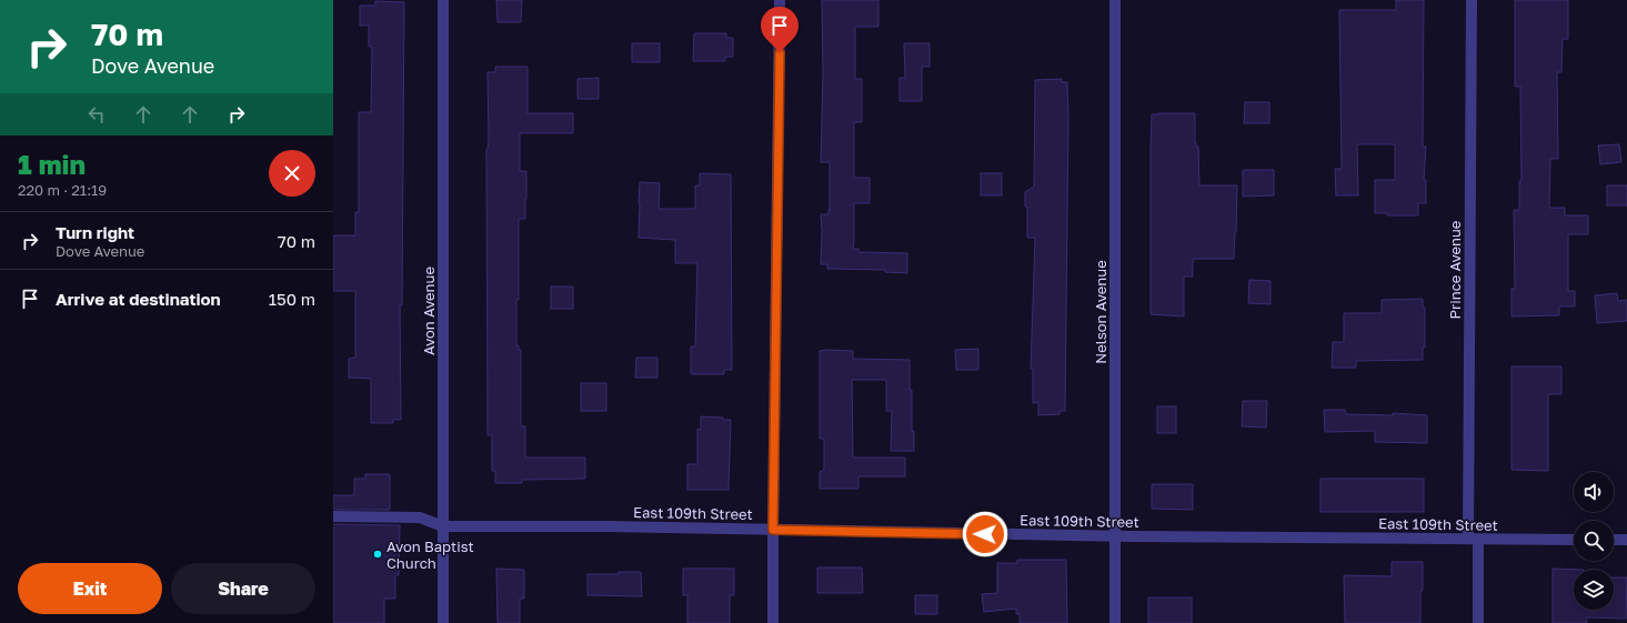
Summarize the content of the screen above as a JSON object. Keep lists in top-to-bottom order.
{
  "streets": {
    "street": [
      "Prince Avenue",
      "Avon Avenue",
      "Nelson Avenue",
      "East 109th Street"
    ]
  },
  "crossings": [
    ["Prince Avenue", "East 109th Street"],
    ["Avon Avenue", "East 109th Street"],
    ["Nelson Avenue", "East 109th Street"]
  ],
  "places": ["Avon Baptist Church"],
  "page": {
    "turn": ["70 m", "Dove Avenue"],
    "heading": ["1 min", "220 m · 21:19"],
    "list": [
      {
        "name": "Turn right",
        "note": "Dove Avenue",
        "value": "70 m"
      },
      {
        "name": "Arrive at destination",
        "value": "150 m"
      }
    ],
    "buttons": ["Exit", "Share"]
  }
}
